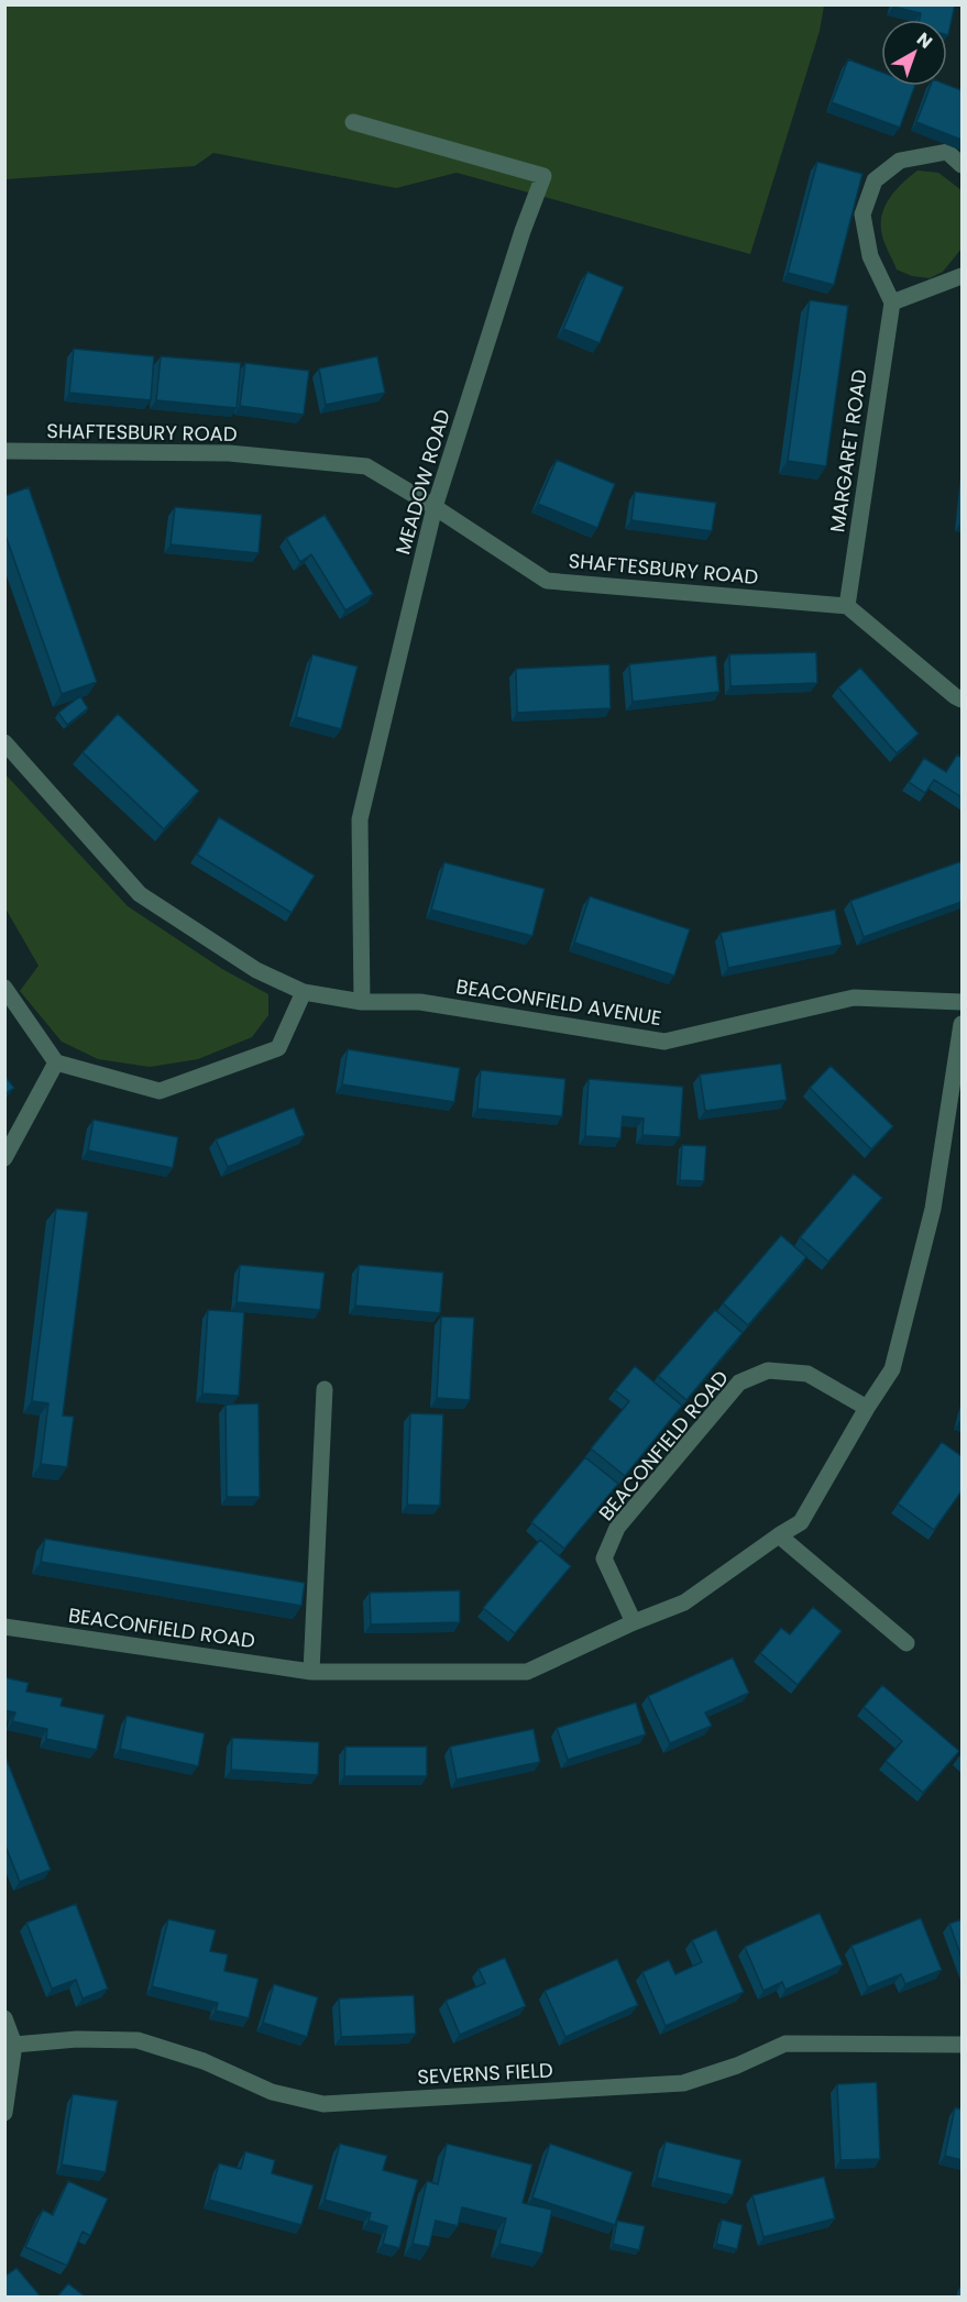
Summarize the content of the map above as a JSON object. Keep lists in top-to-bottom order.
{
  "streets": {
    "street": [
      "SHAFTESBURY ROAD",
      "MARGARET ROAD",
      "MEADOW ROAD",
      "BEACONFIELD AVENUE",
      "BEACONFIELD ROAD",
      "SEVERNS FIELD"
    ]
  },
  "crossings": [
    ["SHAFTESBURY ROAD", "MARGARET ROAD"],
    ["SHAFTESBURY ROAD", "MEADOW ROAD"],
    ["MEADOW ROAD", "BEACONFIELD AVENUE"]
  ],
  "north": "top right"
}
